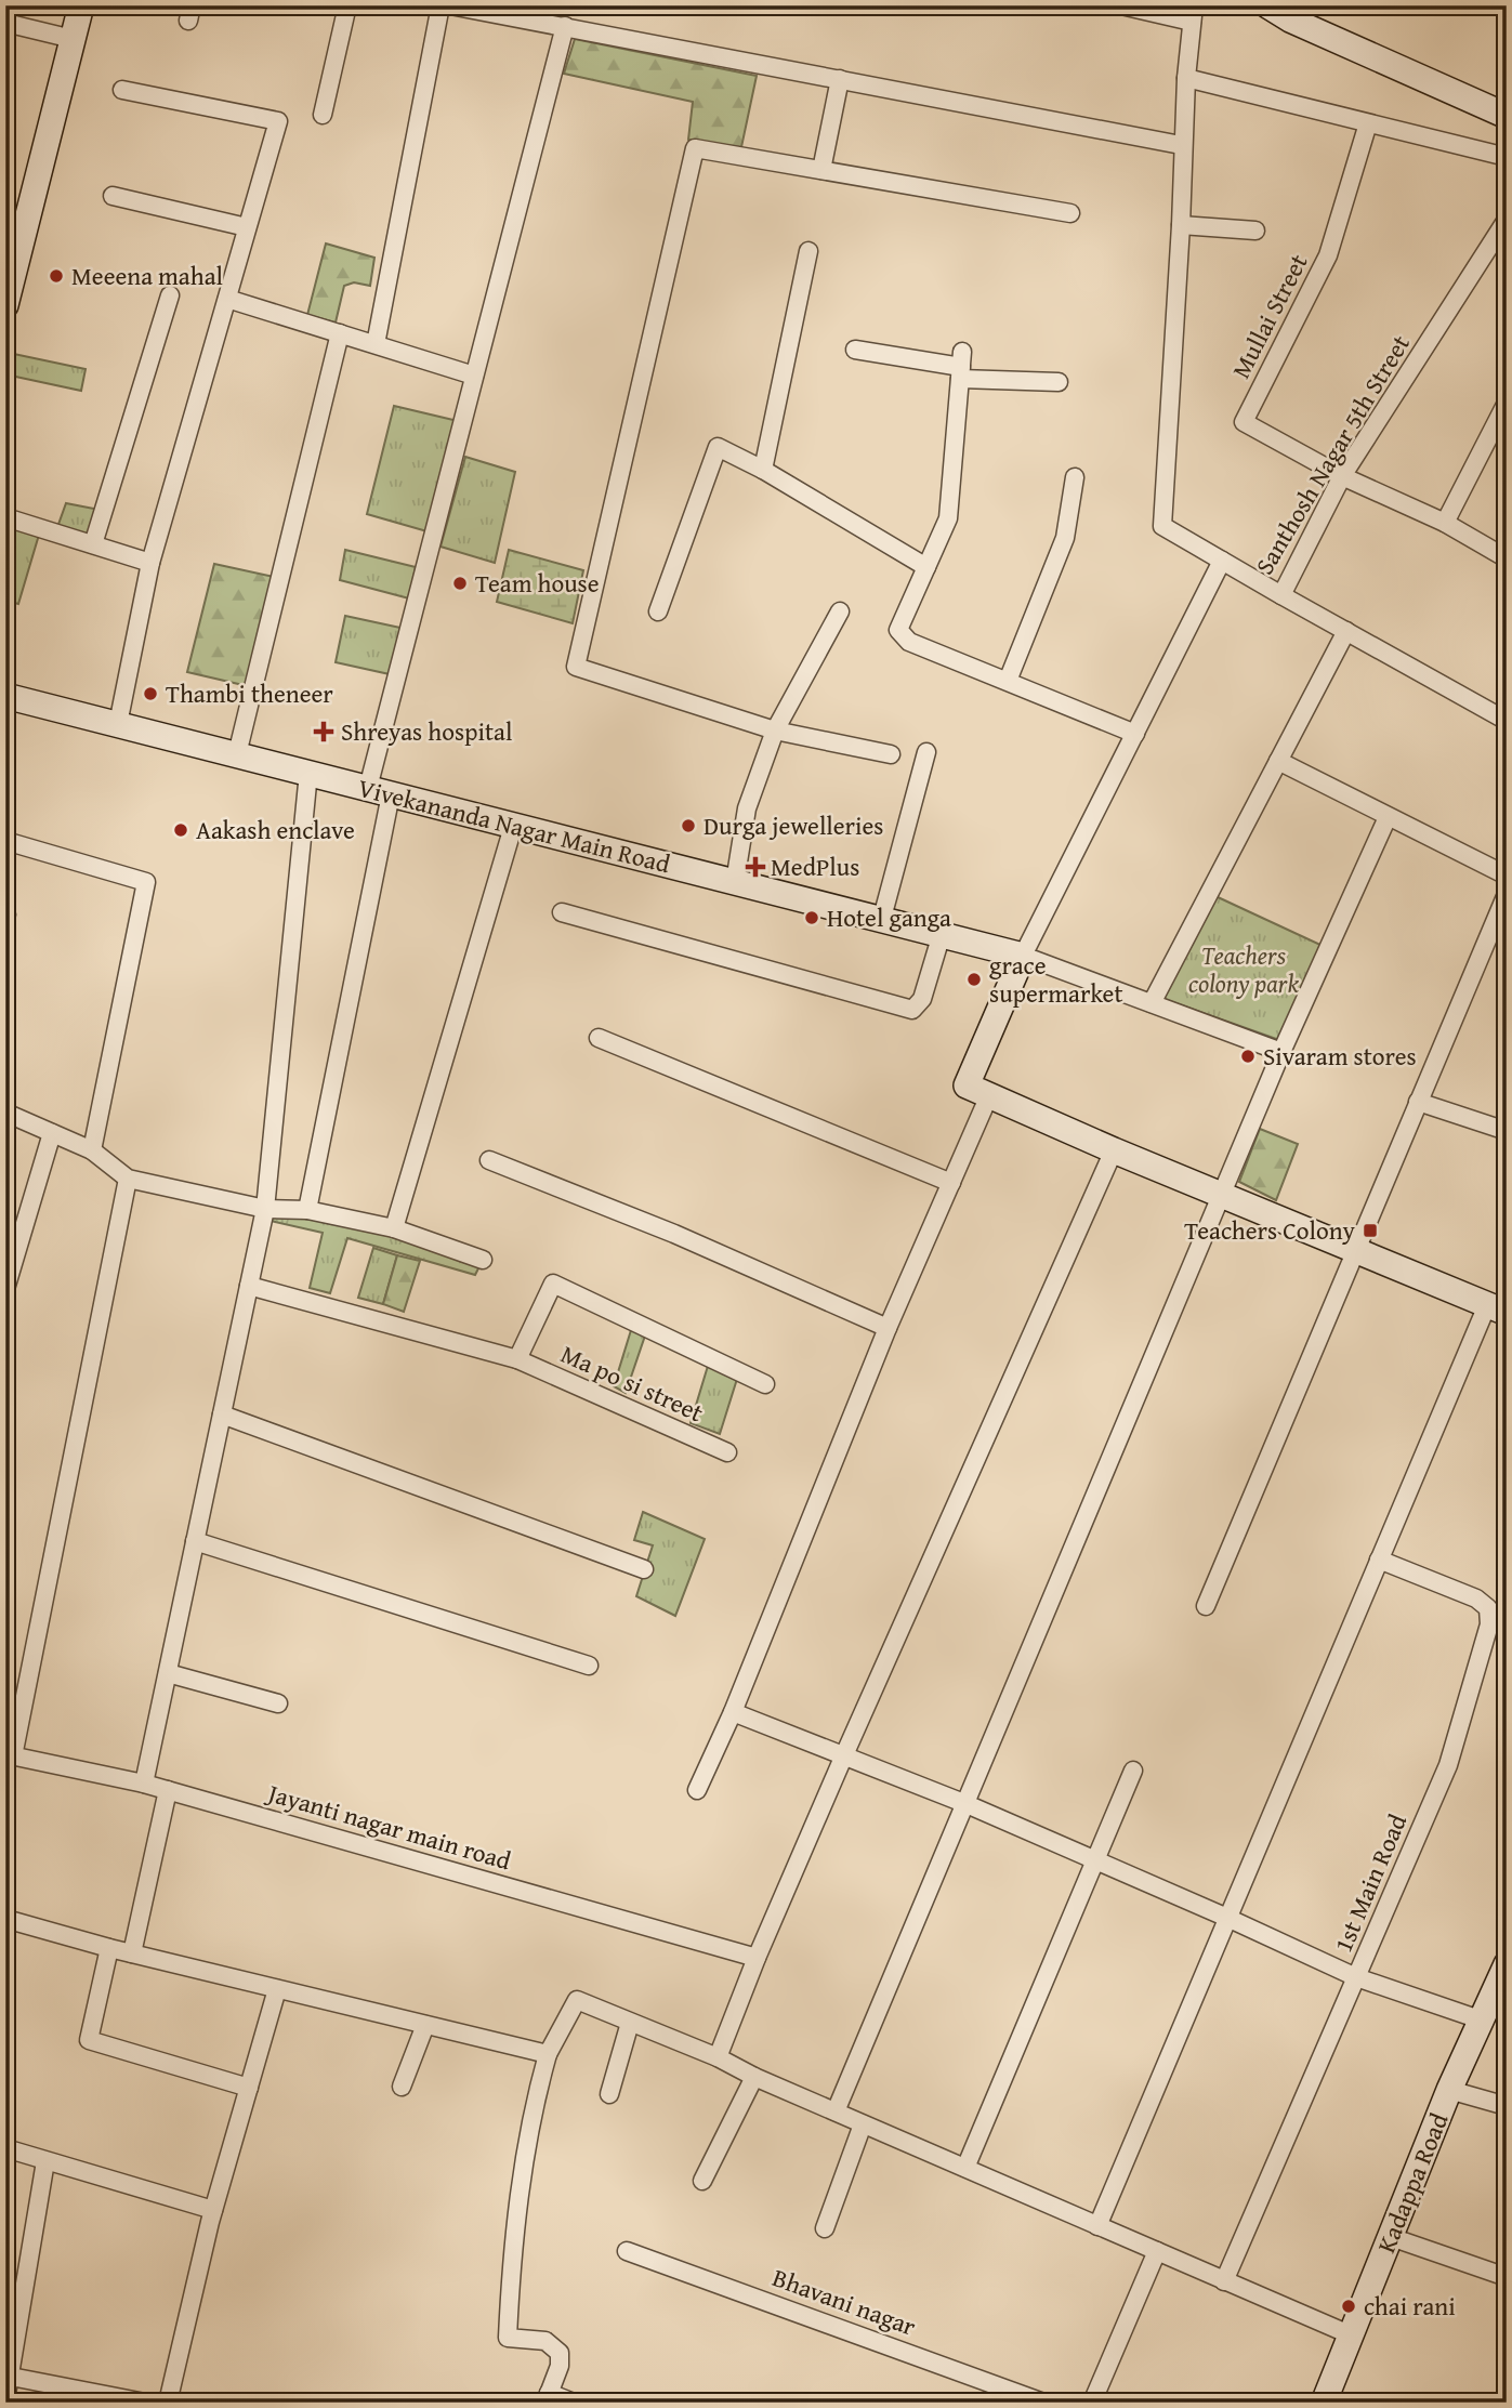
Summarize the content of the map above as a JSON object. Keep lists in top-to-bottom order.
{
  "streets": {
    "main road": ["Vivekananda Nagar Main Road", "Kadappa Road"],
    "street": [
      "Mullai Street",
      "Santhosh Nagar 5th Street",
      "Ma po si street",
      "Jayanti nagar main road",
      "1st Main Road",
      "Bhavani nagar"
    ]
  },
  "crossings": [
    ["Mullai Street", "Santhosh Nagar 5th Street"],
    ["Santhosh Nagar 5th Street", "Vivekananda Nagar Main Road"]
  ],
  "parks": ["Teachers colony park"],
  "places": {
    "other": [
      "Meeena mahal",
      "Team house",
      "Thambi theneer",
      "Durga jewelleries",
      "Aakash enclave",
      "Hotel ganga",
      "grace supermarket",
      "Sivaram stores",
      "chai rani"
    ],
    "health": ["Shreyas hospital", "MedPlus"],
    "transit": ["Teachers Colony"]
  }
}
